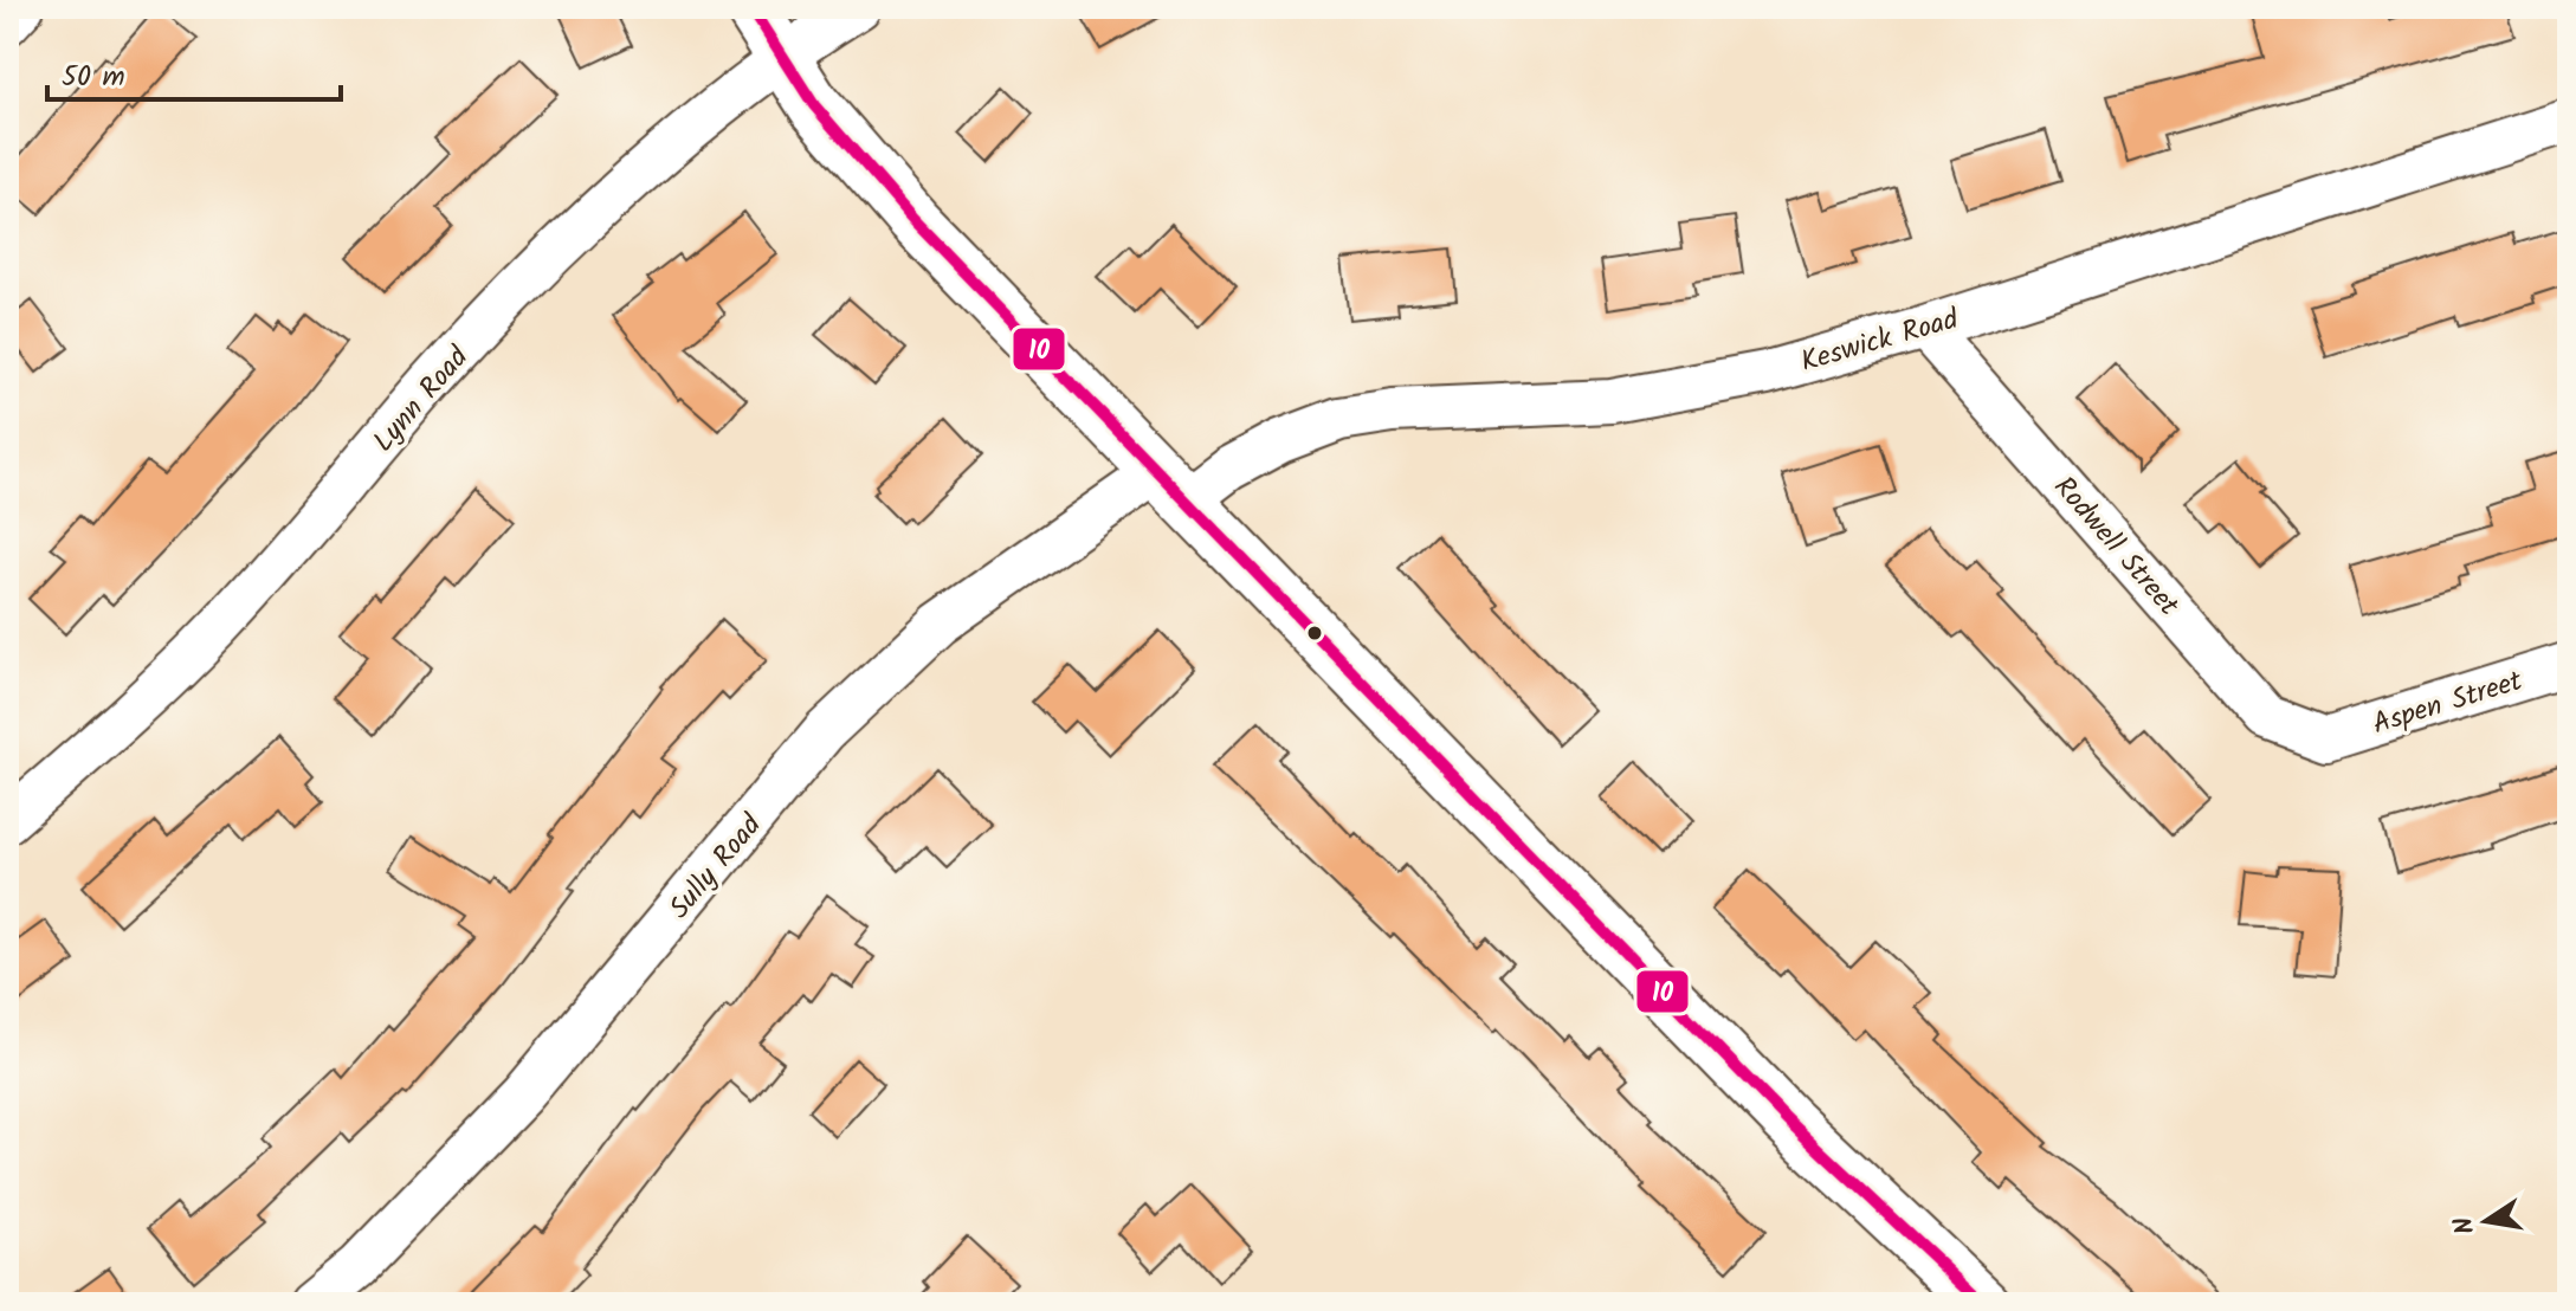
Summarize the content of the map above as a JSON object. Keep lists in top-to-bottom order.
{
  "streets": {
    "street": [
      "Keswick Road",
      "Lynn Road",
      "Rodwell Street",
      "Aspen Street",
      "Sully Road"
    ]
  },
  "crossings": [
    ["Keswick Road", "Rodwell Street"],
    ["Keswick Road", "Sully Road"],
    ["Rodwell Street", "Aspen Street"]
  ],
  "lines": ["transit line 10"],
  "scale_bar": "50 m",
  "north": "left"
}
